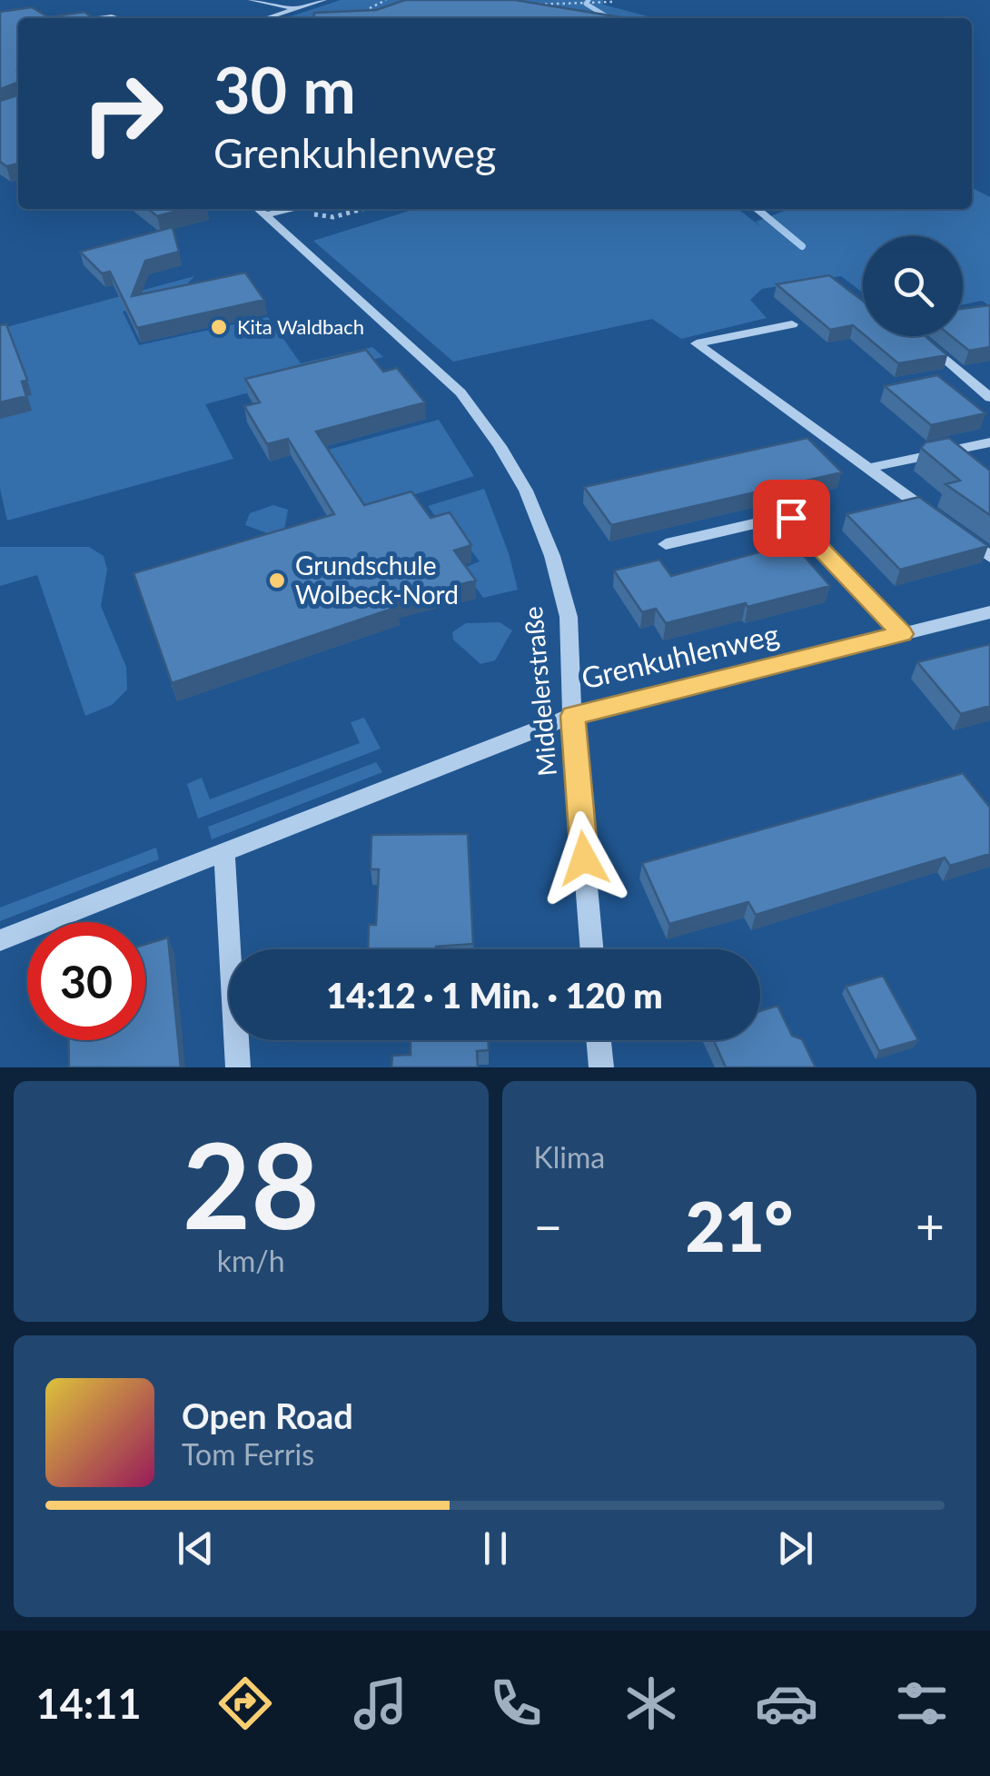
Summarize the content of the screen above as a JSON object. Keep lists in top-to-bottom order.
{
  "streets": {
    "street": ["Grenkuhlenweg", "Middelerstraße"]
  },
  "crossings": [
    ["Grenkuhlenweg", "Middelerstraße"]
  ],
  "places": ["Kita Waldbach", "Grundschule Wolbeck-Nord"],
  "page": {
    "turn": ["30 m", "Grenkuhlenweg"],
    "limit": "30",
    "trip": "14:12 · 1 Min. · 120 m",
    "tile": [
      ["28", "km/h"],
      "Klima"
    ],
    "heat": ["−", "21°", "+"],
    "song": ["Open Road", "Tom Ferris"],
    "tabs": "14:11"
  }
}
